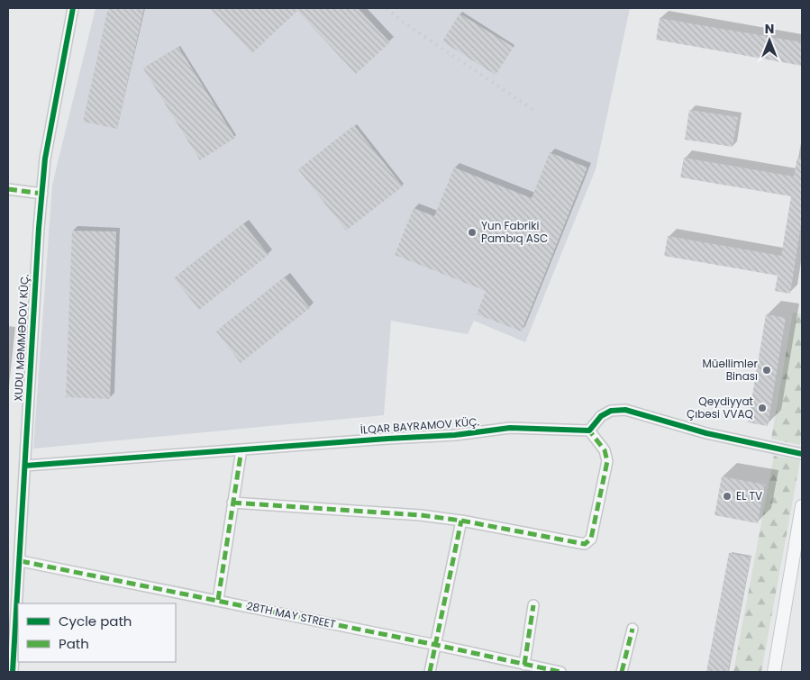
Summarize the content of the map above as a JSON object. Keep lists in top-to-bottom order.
{
  "streets": {
    "street": ["XUDU MƏMMƏDOV KÜÇ.", "İLQAR BAYRAMOV KÜÇ.", "28TH MAY STREET"]
  },
  "crossings": [
    ["XUDU MƏMMƏDOV KÜÇ.", "İLQAR BAYRAMOV KÜÇ."],
    ["XUDU MƏMMƏDOV KÜÇ.", "28TH MAY STREET"]
  ],
  "places": [
    "Yun Fabriki Pambıq ASC",
    "Müəllimlər Binası",
    "Qeydiyyat Çıbəsi VVAQ",
    "EL TV"
  ],
  "legend": ["Cycle path", "Path"],
  "north": "top"
}
